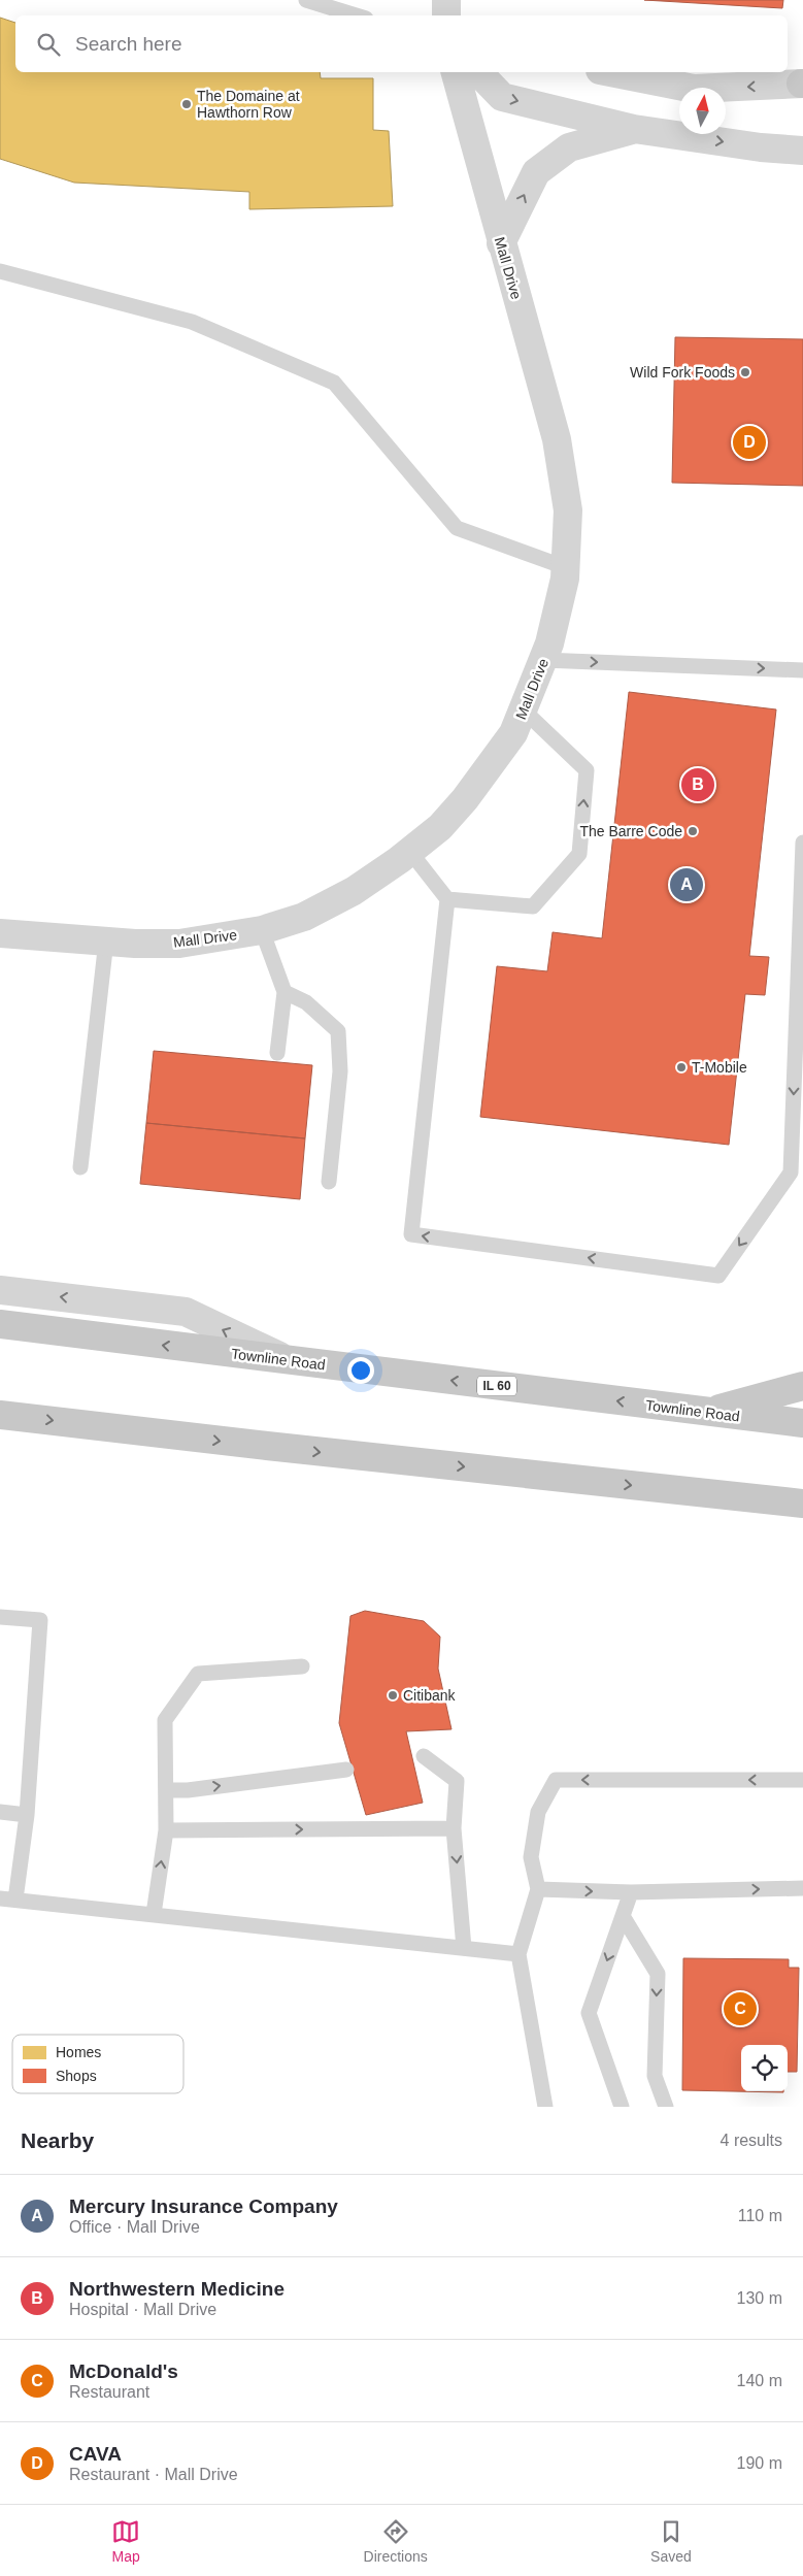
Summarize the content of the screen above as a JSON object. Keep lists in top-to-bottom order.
{
  "streets": {
    "main road": ["Townline Road", "IL 60"],
    "street": ["Mall Drive"]
  },
  "places": [
    "The Domaine at Hawthorn Row",
    "Wild Fork Foods",
    "The Barre Code",
    "T-Mobile",
    "Citibank"
  ],
  "legend": ["Homes", "Shops"],
  "north": "top",
  "page": {
    "search": "Search here",
    "pins": [
      "D",
      "B",
      "A",
      "C"
    ],
    "heading": ["Nearby", "4 results"],
    "list": [
      {
        "mark": "A",
        "name": "Mercury Insurance Company",
        "note": "Office · Mall Drive",
        "value": "110 m"
      },
      {
        "mark": "B",
        "name": "Northwestern Medicine",
        "note": "Hospital · Mall Drive",
        "value": "130 m"
      },
      {
        "mark": "C",
        "name": "McDonald's",
        "note": "Restaurant",
        "value": "140 m"
      },
      {
        "mark": "D",
        "name": "CAVA",
        "note": "Restaurant · Mall Drive",
        "value": "190 m"
      }
    ],
    "nav": ["Map", "Directions", "Saved"]
  }
}
